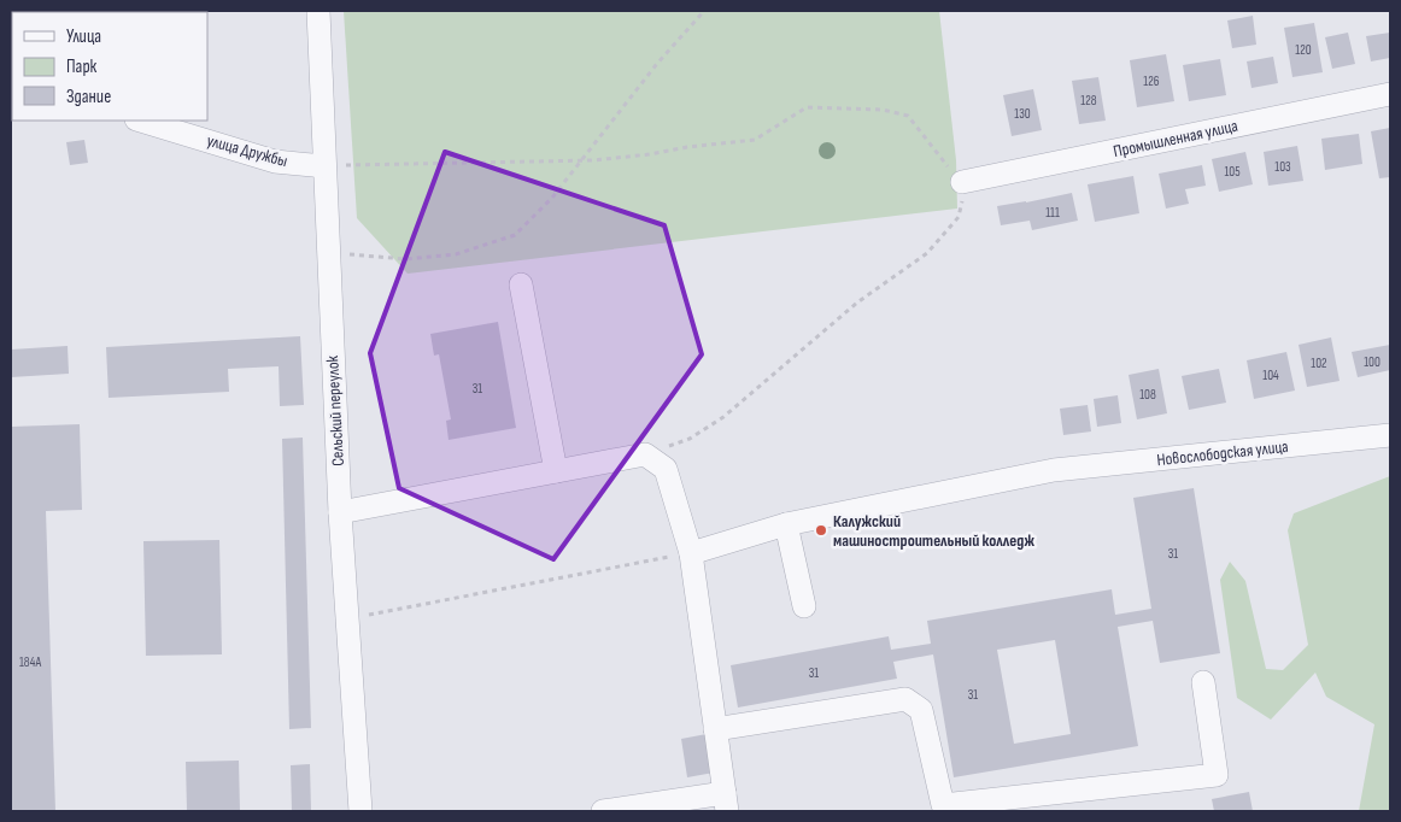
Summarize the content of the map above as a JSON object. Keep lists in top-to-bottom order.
{
  "streets": {
    "street": [
      "Промышленная улица",
      "улица Дружбы",
      "Сельский переулок",
      "Новослободская улица"
    ]
  },
  "crossings": [
    ["улица Дружбы", "Сельский переулок"]
  ],
  "places": ["Калужский машиностроительный колледж"],
  "house_numbers": [
    "120",
    "126",
    "128",
    "130",
    "103",
    "105",
    "111",
    "100",
    "102",
    "104",
    "31",
    "108",
    "31",
    "184А",
    "31",
    "31"
  ],
  "legend": ["Улица", "Парк", "Здание"]
}
